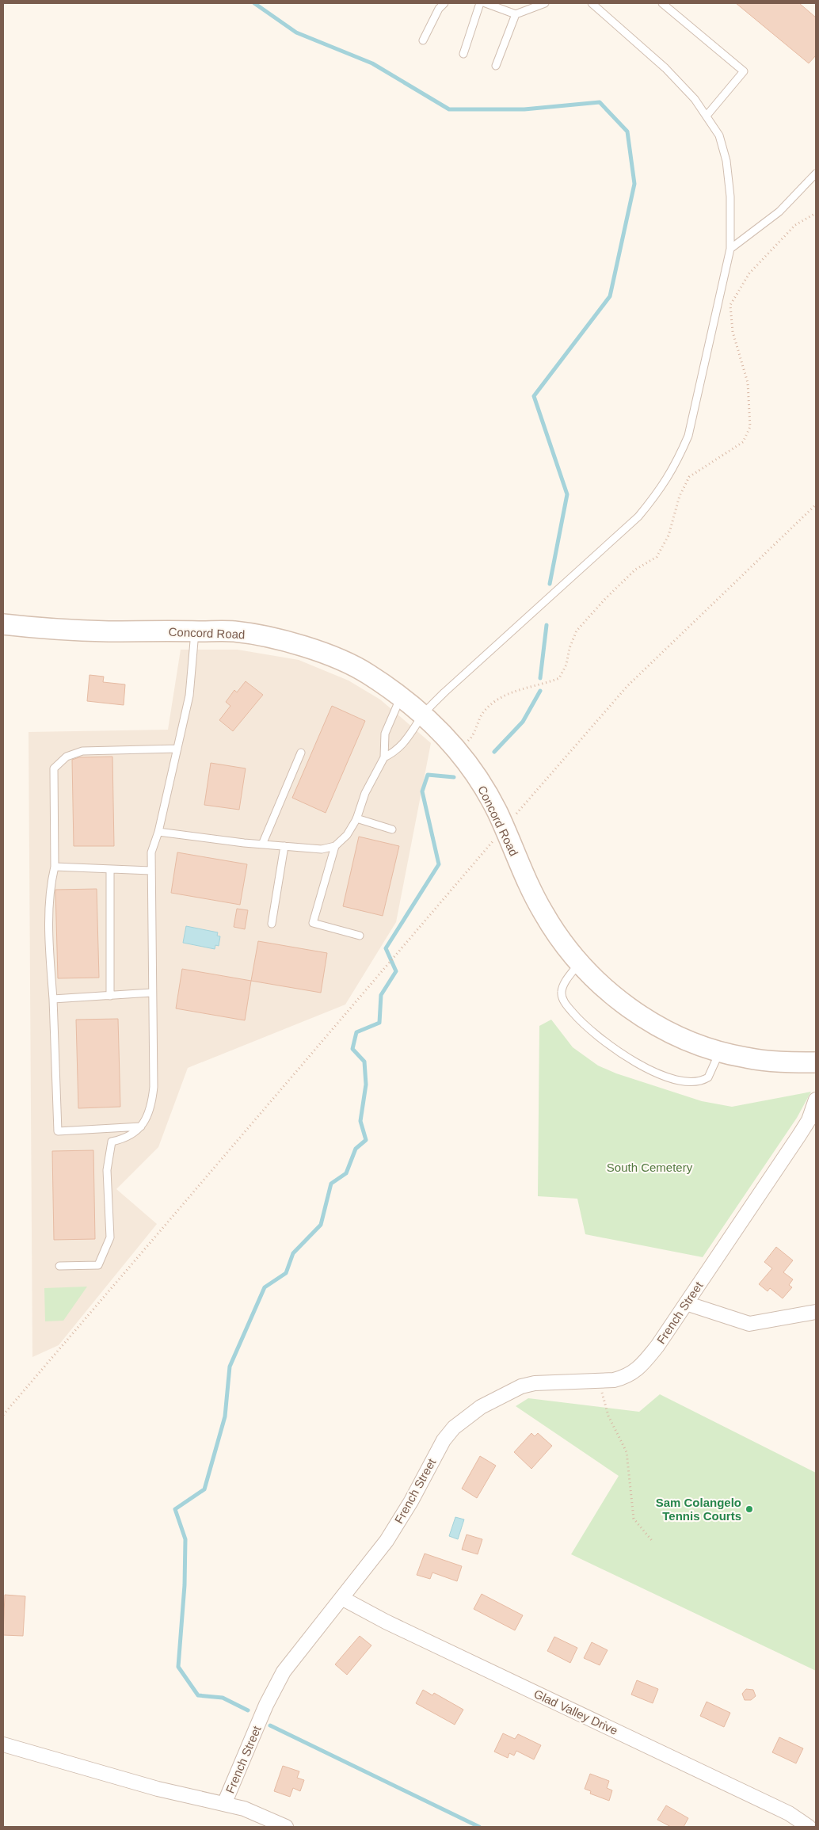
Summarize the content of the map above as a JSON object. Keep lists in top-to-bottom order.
{
  "streets": {
    "main road": ["Concord Road"],
    "street": ["French Street", "Glad Valley Drive"]
  },
  "crossings": [
    ["French Street", "Glad Valley Drive"]
  ],
  "parks": ["South Cemetery"],
  "places": ["Sam Colangelo Tennis Courts"]
}
